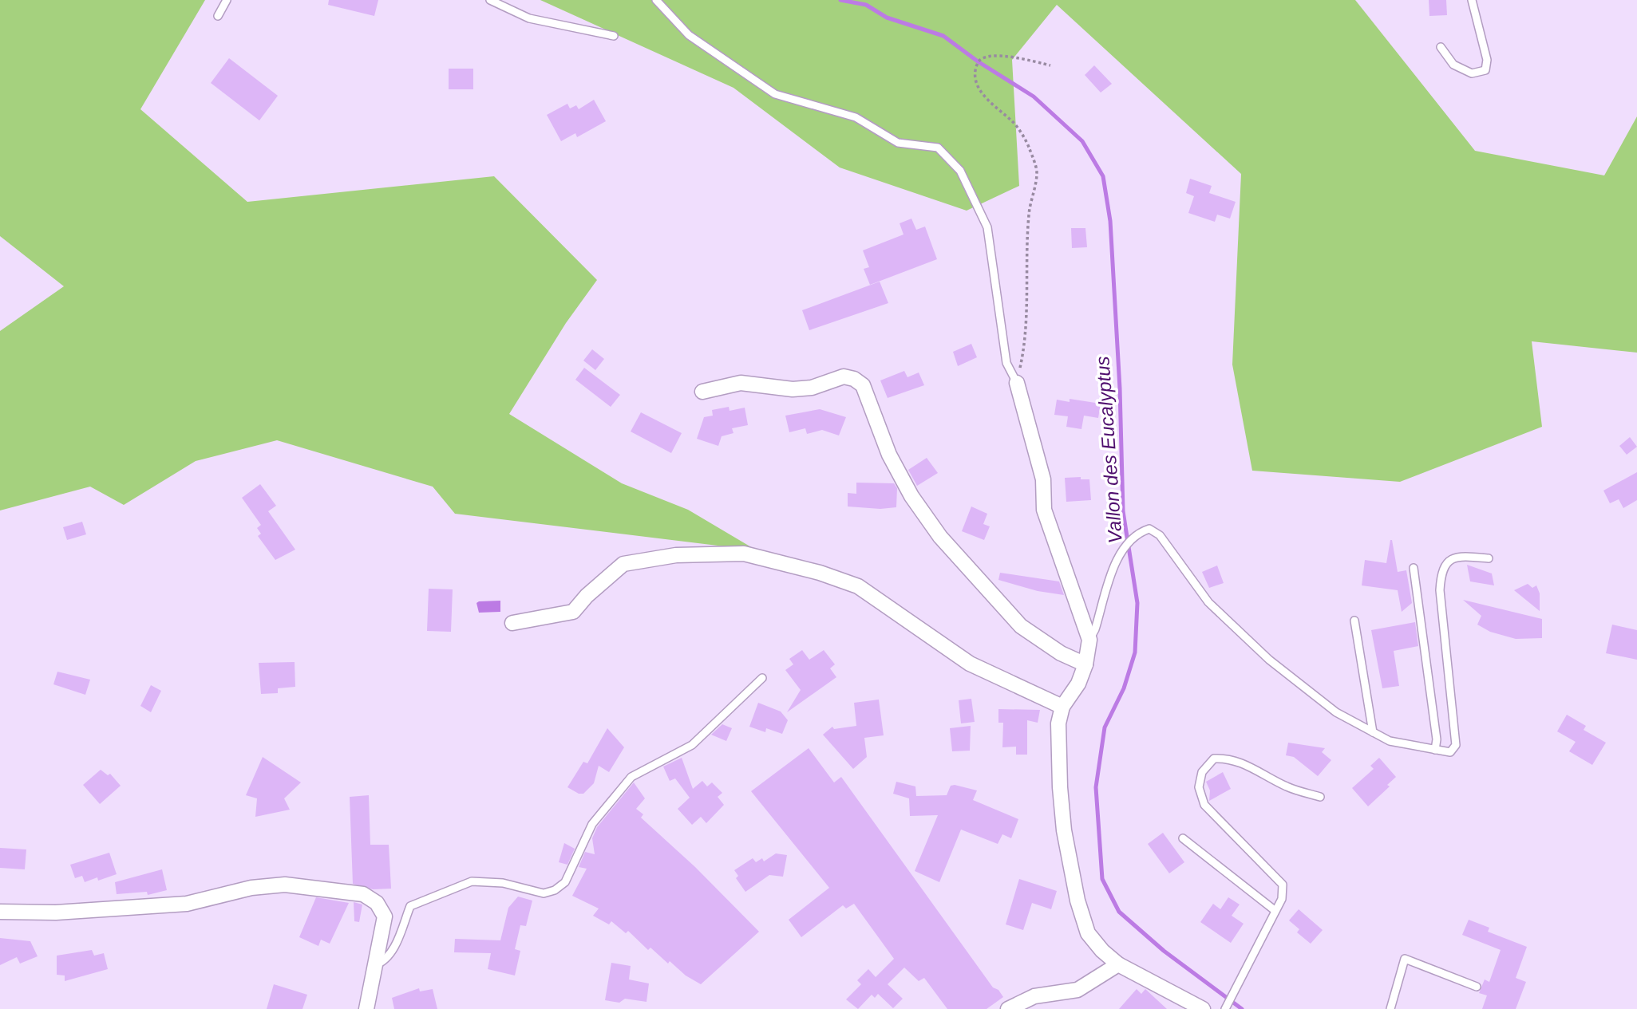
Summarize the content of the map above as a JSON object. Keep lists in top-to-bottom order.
{
  "water": ["Vallon des Eucalyptus"]
}
